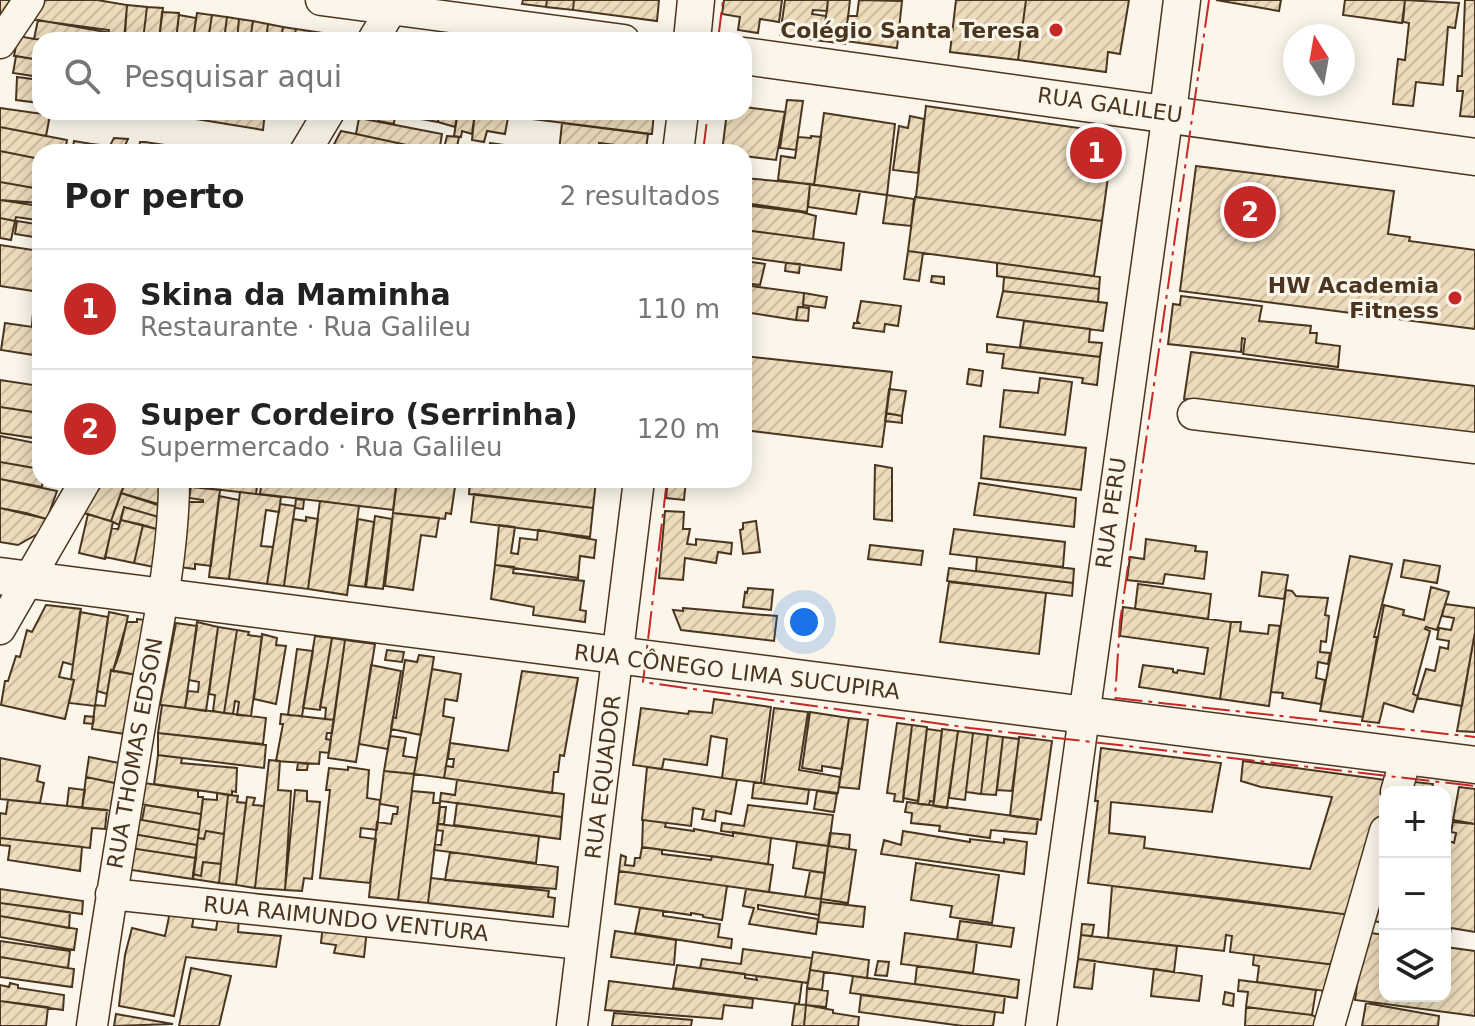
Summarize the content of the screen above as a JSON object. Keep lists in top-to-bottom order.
{
  "streets": {
    "street": [
      "RUA GALILEU",
      "RUA PERU",
      "RUA CÔNEGO LIMA SUCUPIRA",
      "RUA THOMAS EDSON",
      "RUA EQUADOR",
      "RUA RAIMUNDO VENTURA"
    ]
  },
  "crossings": [
    ["RUA GALILEU", "RUA PERU"],
    ["RUA PERU", "RUA CÔNEGO LIMA SUCUPIRA"],
    ["RUA CÔNEGO LIMA SUCUPIRA", "RUA THOMAS EDSON"],
    ["RUA CÔNEGO LIMA SUCUPIRA", "RUA EQUADOR"],
    ["RUA THOMAS EDSON", "RUA RAIMUNDO VENTURA"],
    ["RUA EQUADOR", "RUA RAIMUNDO VENTURA"]
  ],
  "places": ["Colégio Santa Teresa", "HW Academia Fitness"],
  "north": "top",
  "page": {
    "search": "Pesquisar aqui",
    "pins": ["1", "2"],
    "heading": ["Por perto", "2 resultados"],
    "list": [
      {
        "mark": "1",
        "name": "Skina da Maminha",
        "note": "Restaurante · Rua Galileu",
        "value": "110 m"
      },
      {
        "mark": "2",
        "name": "Super Cordeiro (Serrinha)",
        "note": "Supermercado · Rua Galileu",
        "value": "120 m"
      }
    ],
    "map_buttons": ["+", "−"]
  }
}
